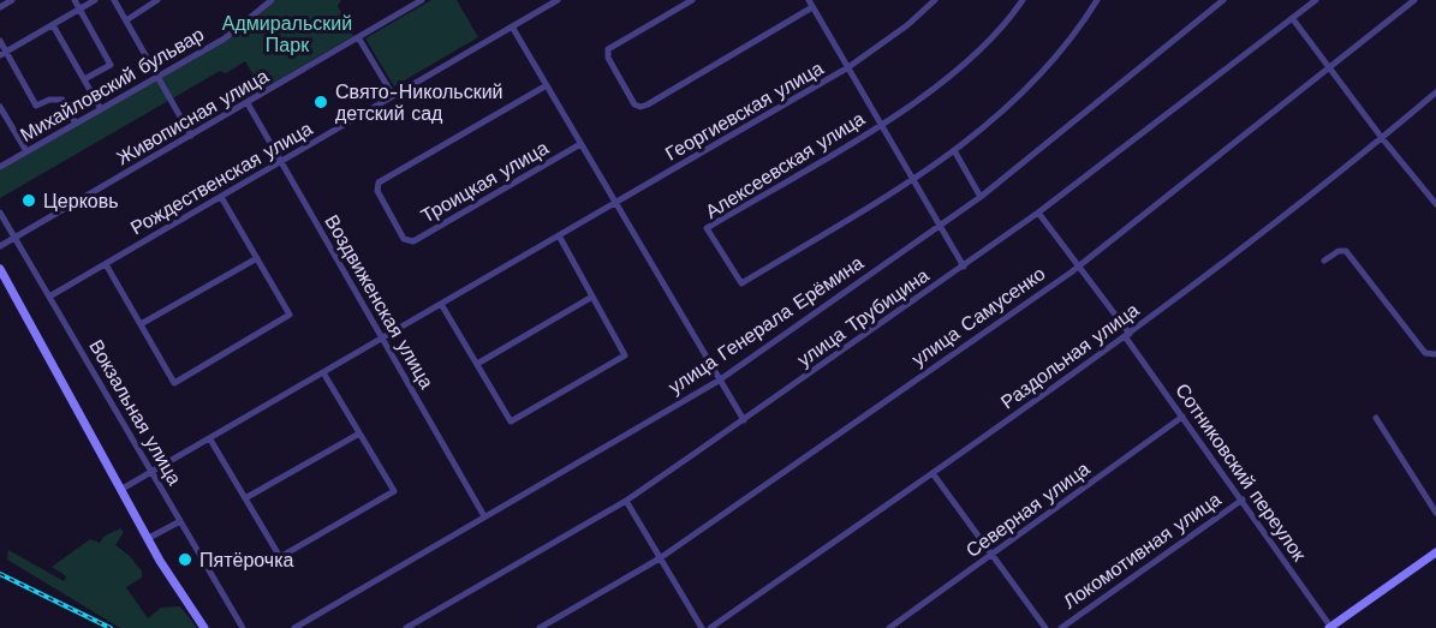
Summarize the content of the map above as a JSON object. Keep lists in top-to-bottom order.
{
  "streets": {
    "street": [
      "Михайловский бульвар",
      "Георгиевская улица",
      "Живописная улица",
      "Алексеевская улица",
      "Рождественская улица",
      "Троицкая улица",
      "Воздвиженская улица",
      "улица Самусенко",
      "улица Трубицина",
      "улица Генерала Ерёмина",
      "Раздольная улица",
      "Вокзальная улица",
      "Сотниковский переулок",
      "Северная улица",
      "Локомотивная улица"
    ]
  },
  "crossings": [
    ["Георгиевская улица", "Алексеевская улица"],
    ["Георгиевская улица", "Воздвиженская улица"],
    ["Георгиевская улица", "Вокзальная улица"],
    ["Живописная улица", "Воздвиженская улица"],
    ["Живописная улица", "Вокзальная улица"],
    ["Алексеевская улица", "улица Трубицина"],
    ["Алексеевская улица", "улица Генерала Ерёмина"],
    ["Рождественская улица", "Воздвиженская улица"],
    ["Рождественская улица", "Вокзальная улица"],
    ["Воздвиженская улица", "улица Генерала Ерёмина"],
    ["улица Самусенко", "Сотниковский переулок"],
    ["улица Трубицина", "Сотниковский переулок"],
    ["Раздольная улица", "Сотниковский переулок"],
    ["Сотниковский переулок", "Северная улица"],
    ["Сотниковский переулок", "Локомотивная улица"]
  ],
  "parks": ["Адмиральский Парк"],
  "places": ["Свято-Никольский детский сад", "Церковь", "Пятёрочка"]
}
